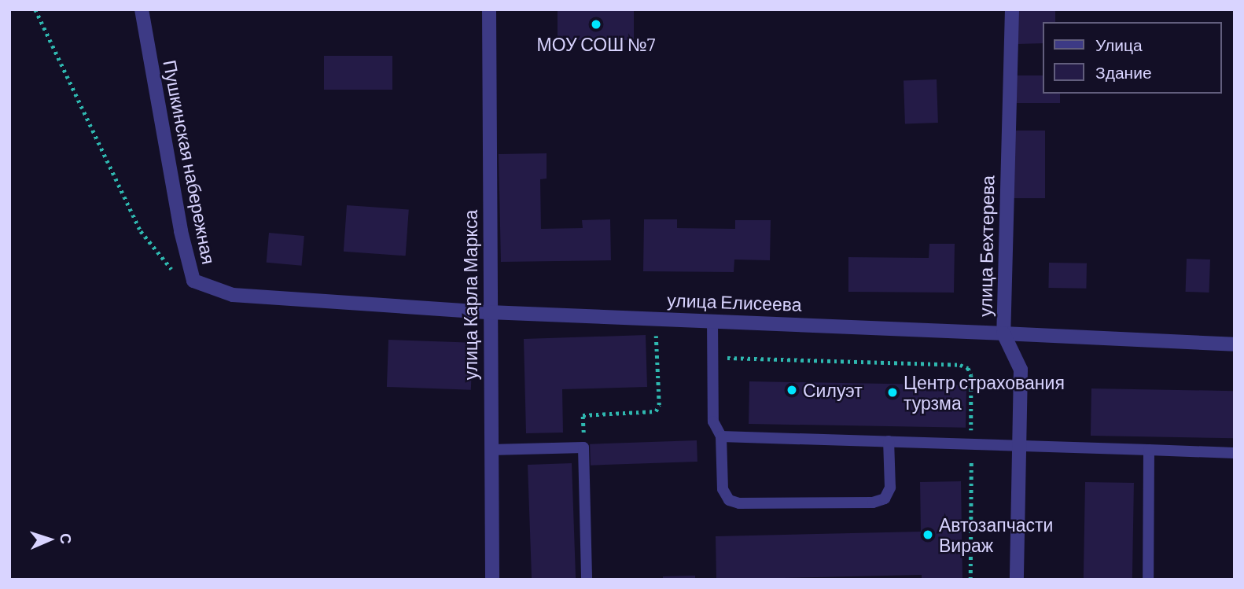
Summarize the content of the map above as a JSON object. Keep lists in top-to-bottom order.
{
  "streets": {
    "street": [
      "Пушкинская набережная",
      "улица Бехтерева",
      "улица Карла Маркса",
      "улица Елисеева"
    ]
  },
  "crossings": [
    ["Пушкинская набережная", "улица Елисеева"],
    ["улица Бехтерева", "улица Елисеева"],
    ["улица Карла Маркса", "улица Елисеева"]
  ],
  "places": [
    "МОУ СОШ №7",
    "Силуэт",
    "Центр страхования турзма",
    "Автозапчасти Вираж"
  ],
  "legend": ["Улица", "Здание"],
  "north": "right"
}
